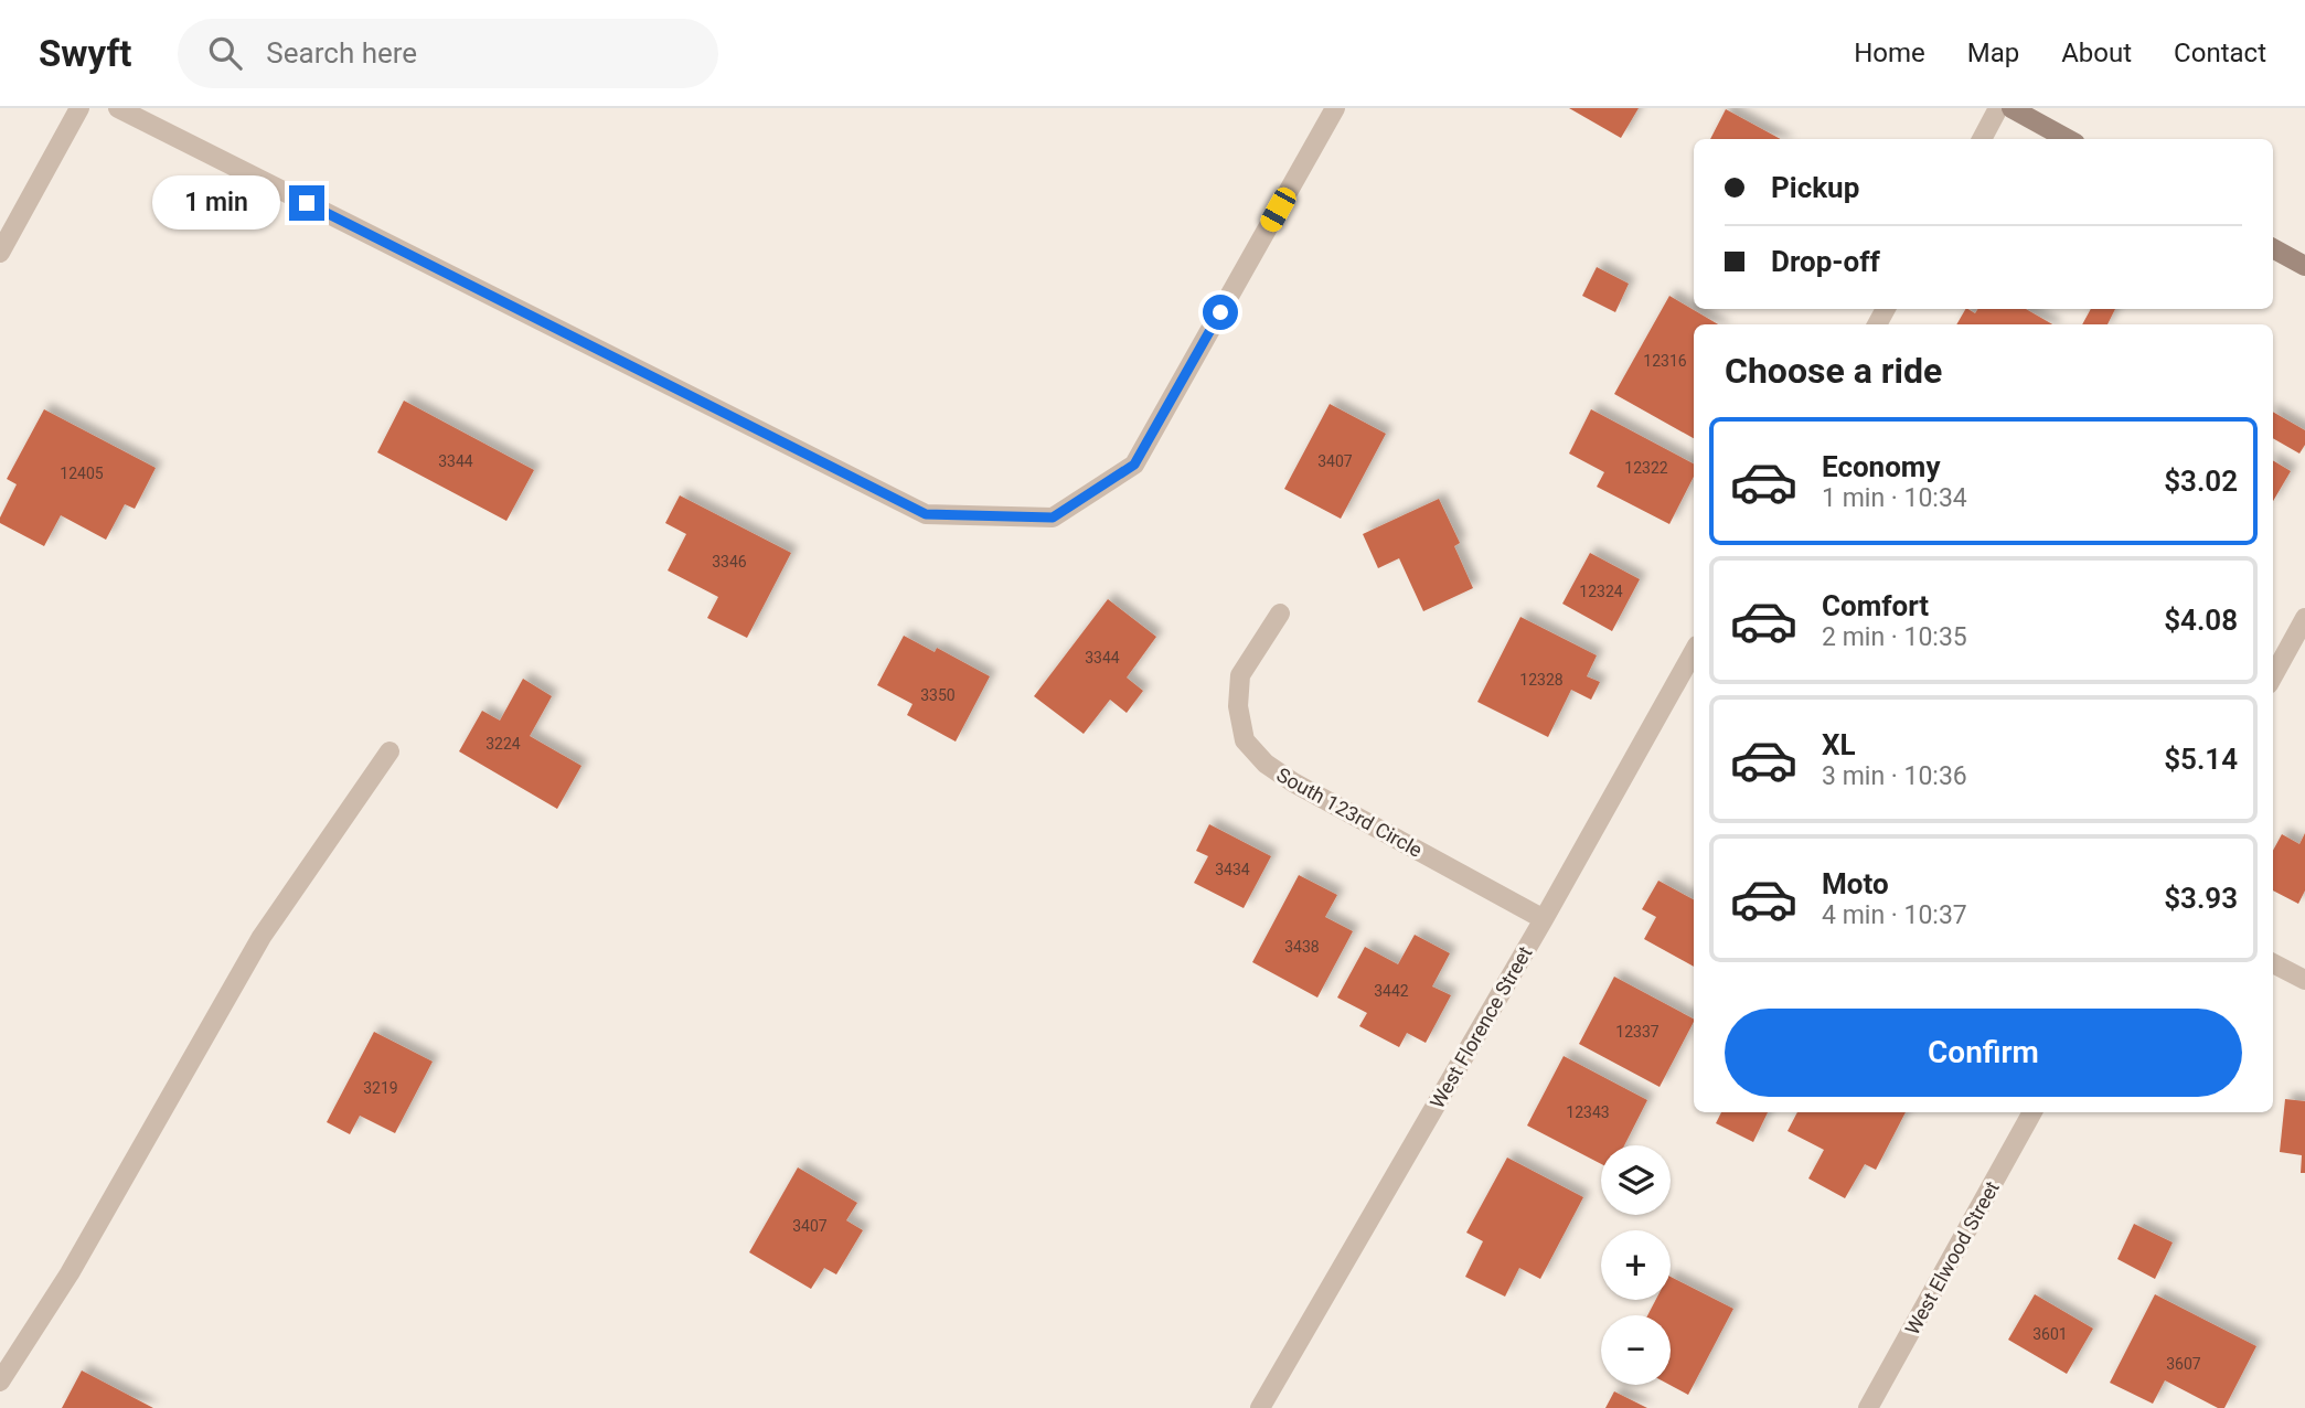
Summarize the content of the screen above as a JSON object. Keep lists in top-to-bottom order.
{
  "streets": {
    "street": ["South 123rd Circle", "West Florence Street", "West Elwood Street"]
  },
  "crossings": [
    ["South 123rd Circle", "West Florence Street"]
  ],
  "house_numbers": [
    "12316",
    "3344",
    "3407",
    "12322",
    "12405",
    "3346",
    "12324",
    "3344",
    "12328",
    "3350",
    "3224",
    "3434",
    "3438",
    "3442",
    "12337",
    "3219",
    "12343",
    "3407",
    "3601",
    "3607"
  ],
  "page": {
    "header": "Swyft",
    "search": "Search here",
    "nav": [
      "Home",
      "Map",
      "About",
      "Contact"
    ],
    "banner": ["Pickup", "Drop-off"],
    "bubble": "1 min",
    "heading": "Choose a ride",
    "list": [
      {
        "name": "Economy",
        "note": "1 min · 10:34",
        "value": "$3.02"
      },
      {
        "name": "Comfort",
        "note": "2 min · 10:35",
        "value": "$4.08"
      },
      {
        "name": "XL",
        "note": "3 min · 10:36",
        "value": "$5.14"
      },
      {
        "name": "Moto",
        "note": "4 min · 10:37",
        "value": "$3.93"
      }
    ],
    "buttons": "Confirm",
    "map_buttons": ["+", "−"]
  }
}
